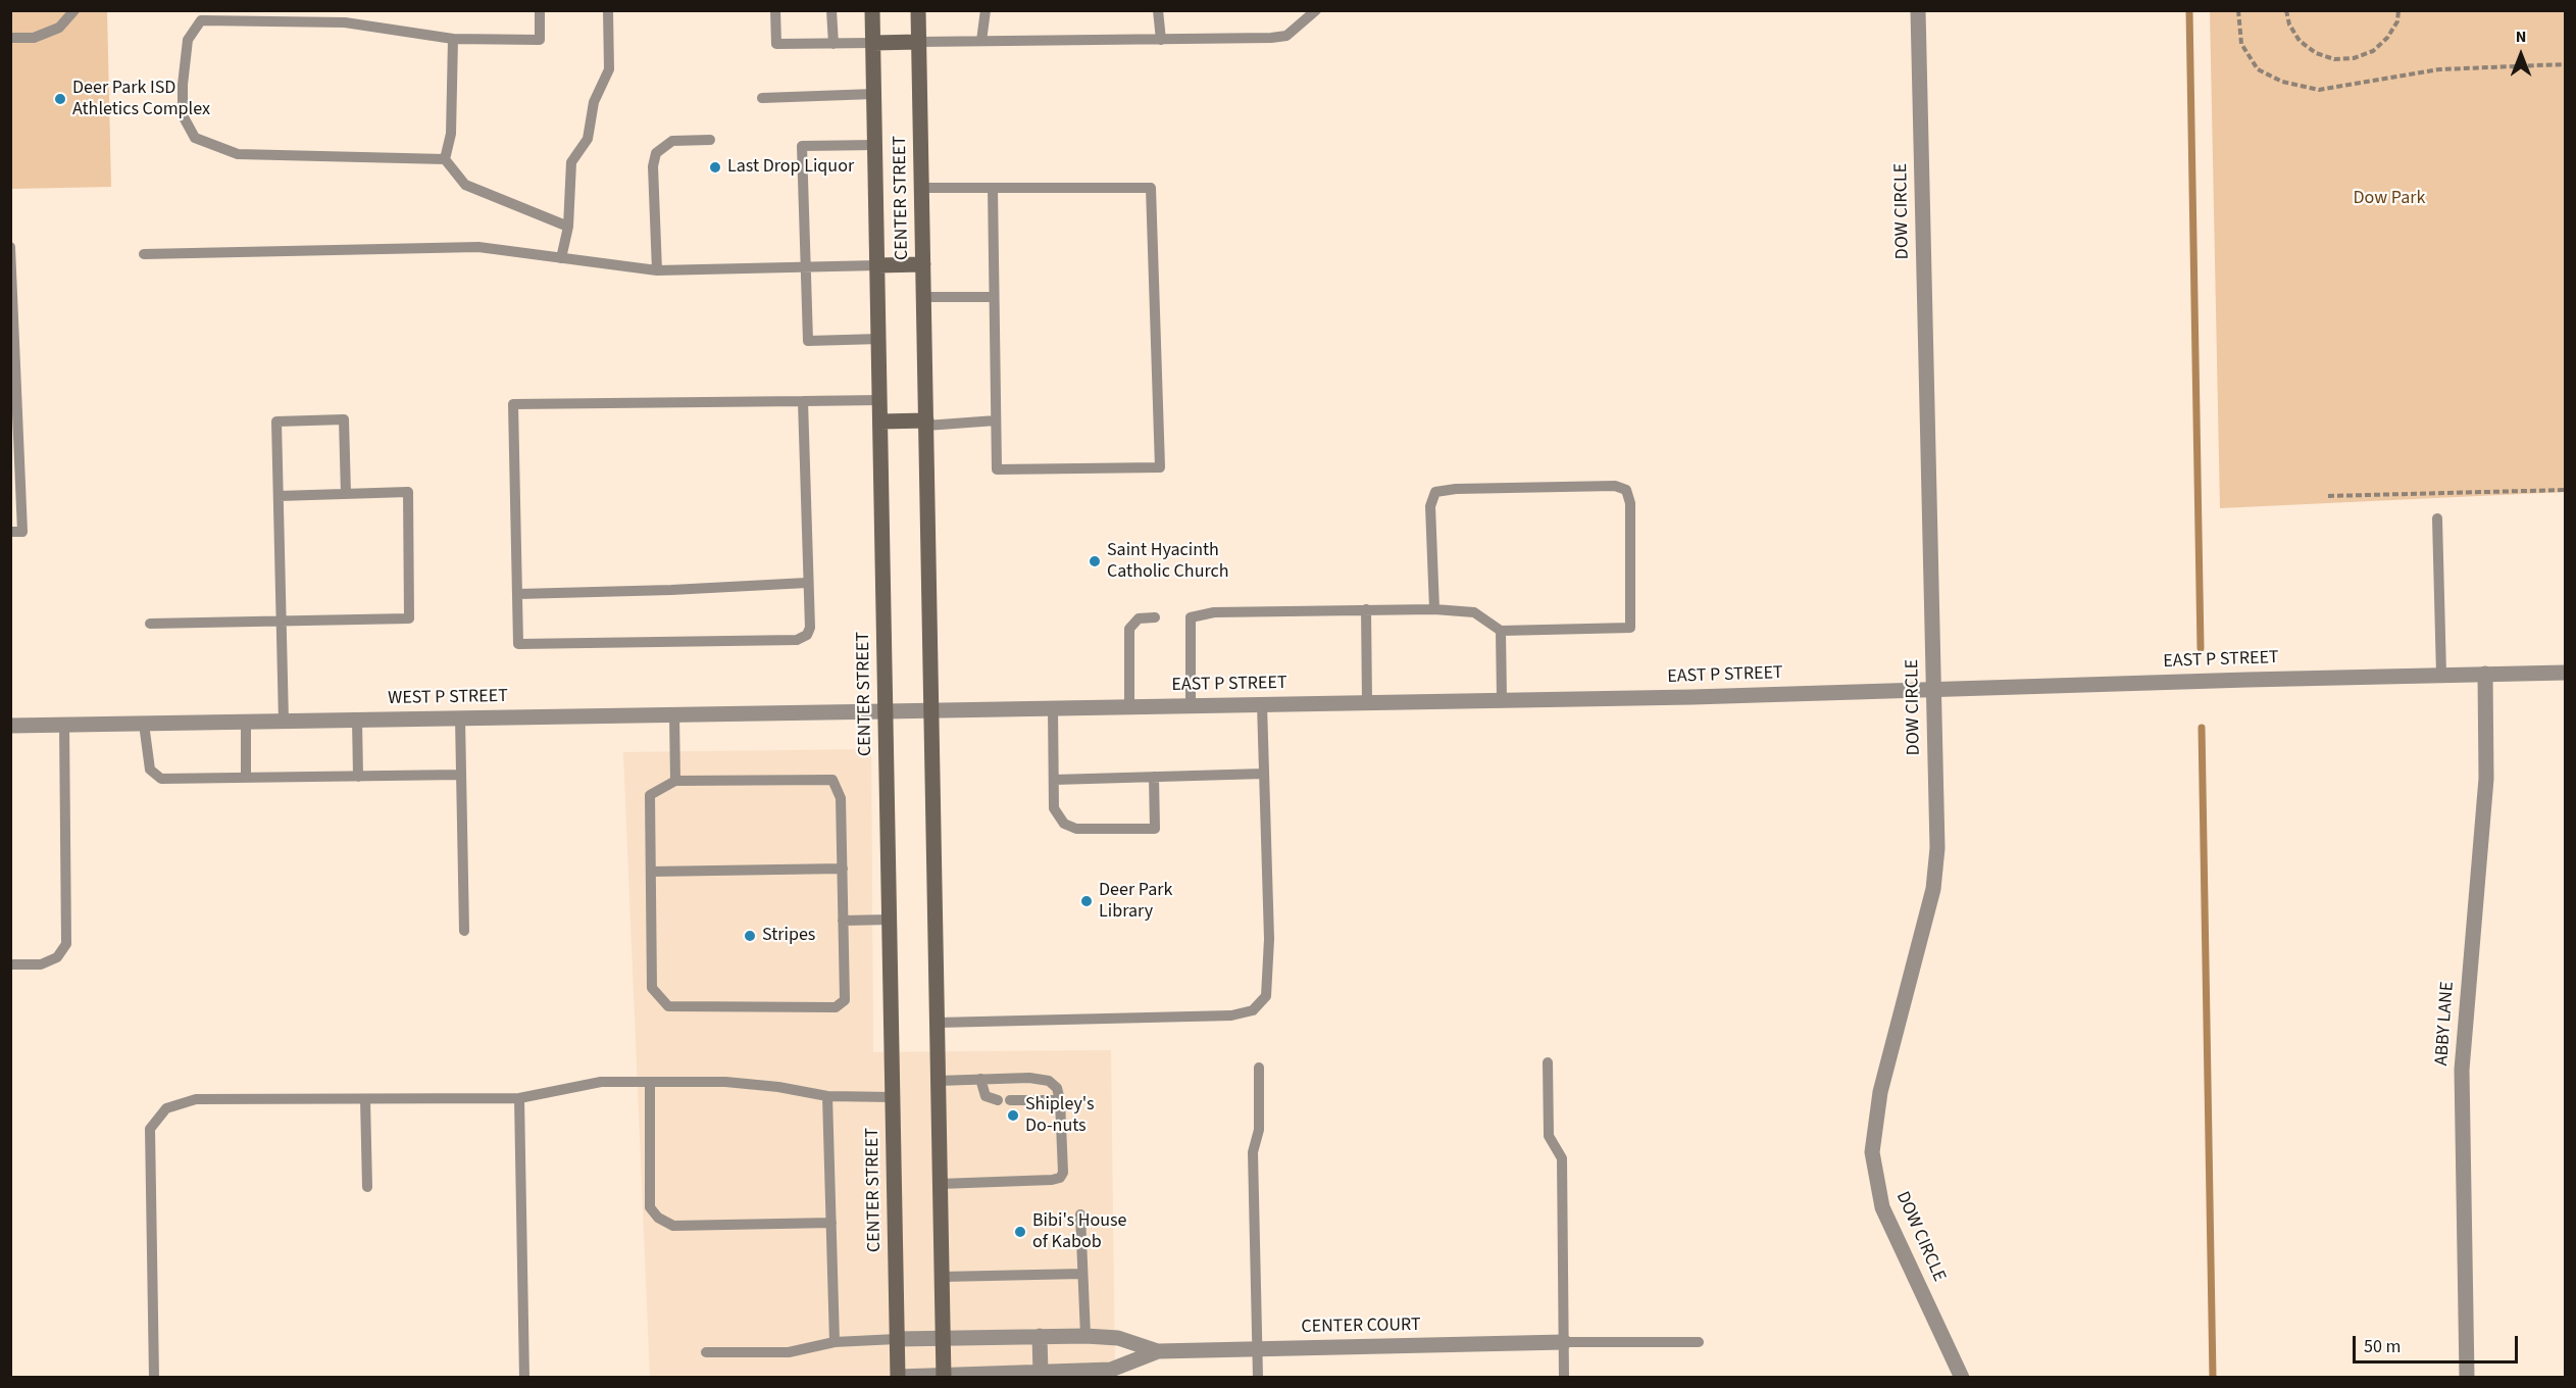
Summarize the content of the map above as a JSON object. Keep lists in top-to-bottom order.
{
  "streets": {
    "main road": ["CENTER STREET"],
    "street": [
      "DOW CIRCLE",
      "EAST P STREET",
      "WEST P STREET",
      "ABBY LANE",
      "CENTER COURT"
    ]
  },
  "crossings": [
    ["CENTER STREET", "EAST P STREET"],
    ["CENTER STREET", "WEST P STREET"],
    ["CENTER STREET", "CENTER COURT"],
    ["DOW CIRCLE", "EAST P STREET"],
    ["EAST P STREET", "WEST P STREET"],
    ["EAST P STREET", "ABBY LANE"]
  ],
  "parks": ["Dow Park"],
  "places": [
    "Deer Park ISD Athletics Complex",
    "Last Drop Liquor",
    "Saint Hyacinth Catholic Church",
    "Deer Park Library",
    "Stripes",
    "Shipley's Do-nuts",
    "Bibi's House of Kabob"
  ],
  "scale_bar": "50 m",
  "north": "top"
}
